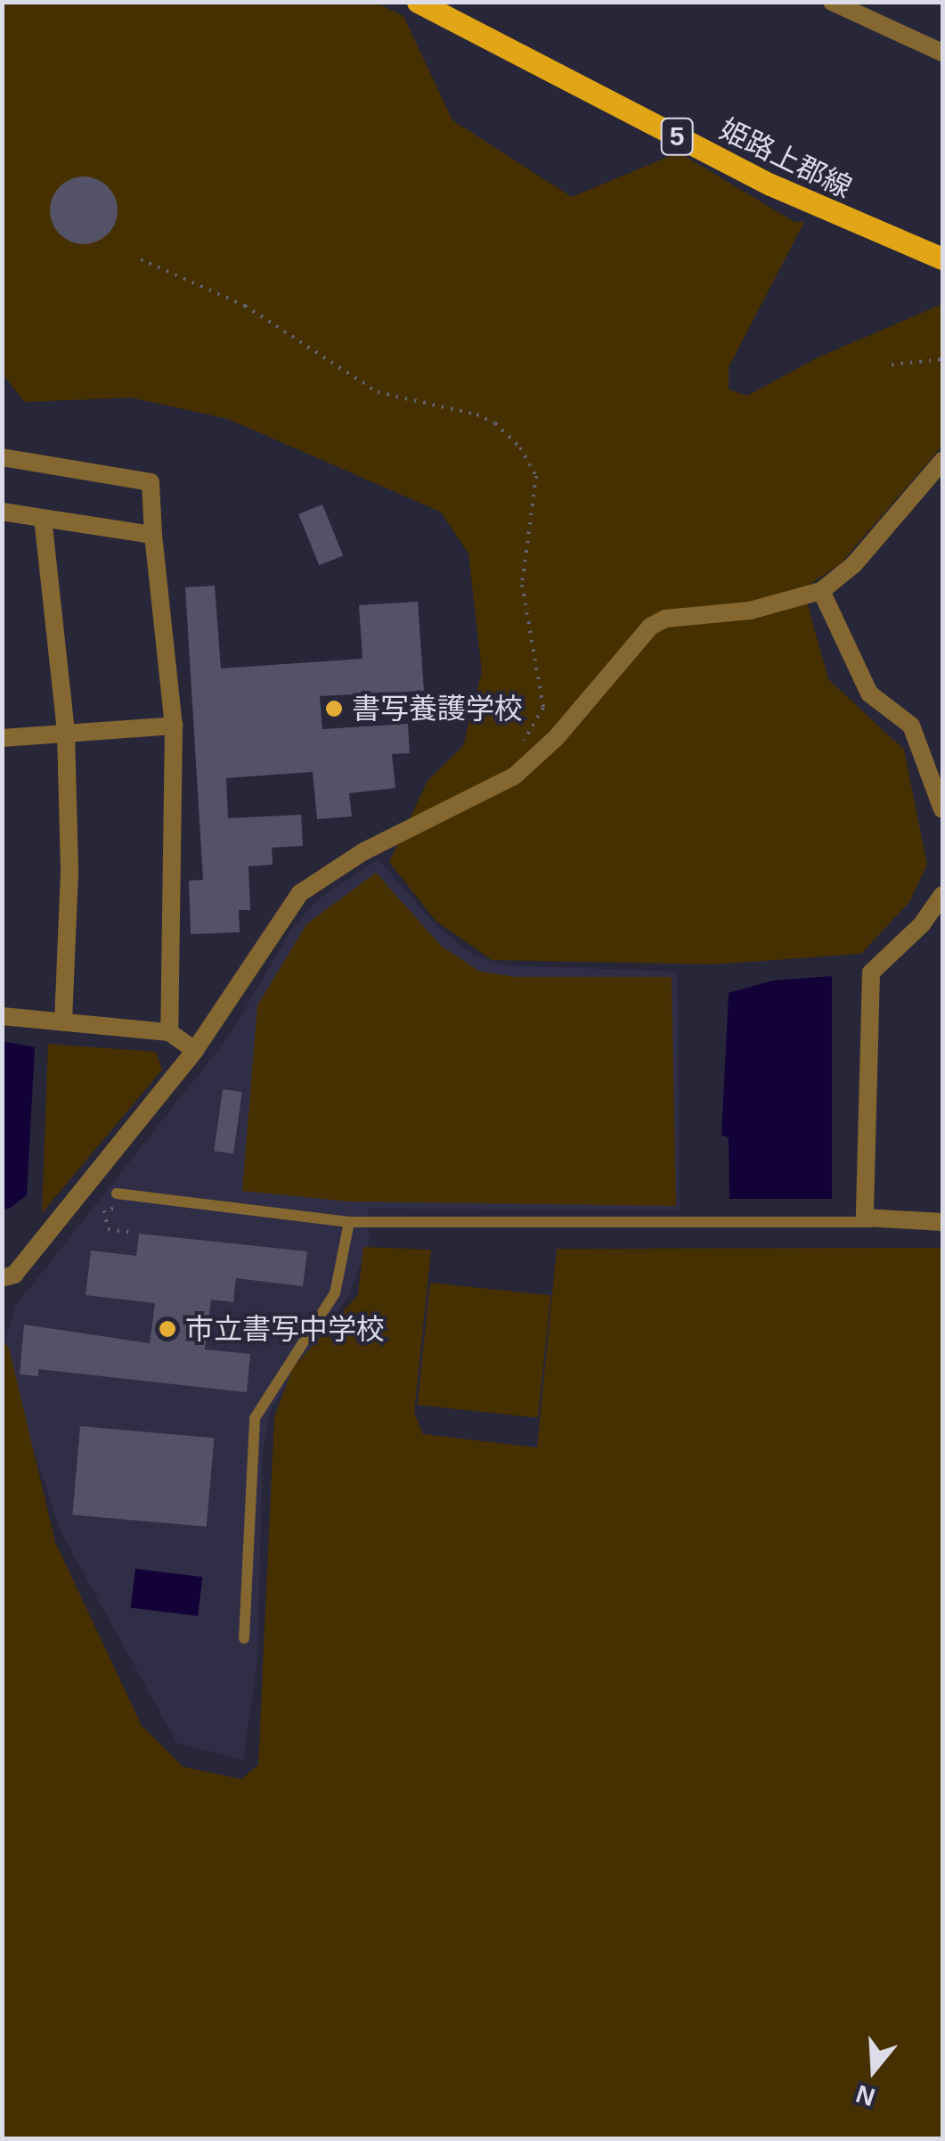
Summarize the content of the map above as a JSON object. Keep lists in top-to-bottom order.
{
  "streets": {
    "main road": ["5", "姫路上郡線"]
  },
  "places": ["書写養護学校", "市立書写中学校"],
  "north": "bottom"
}
